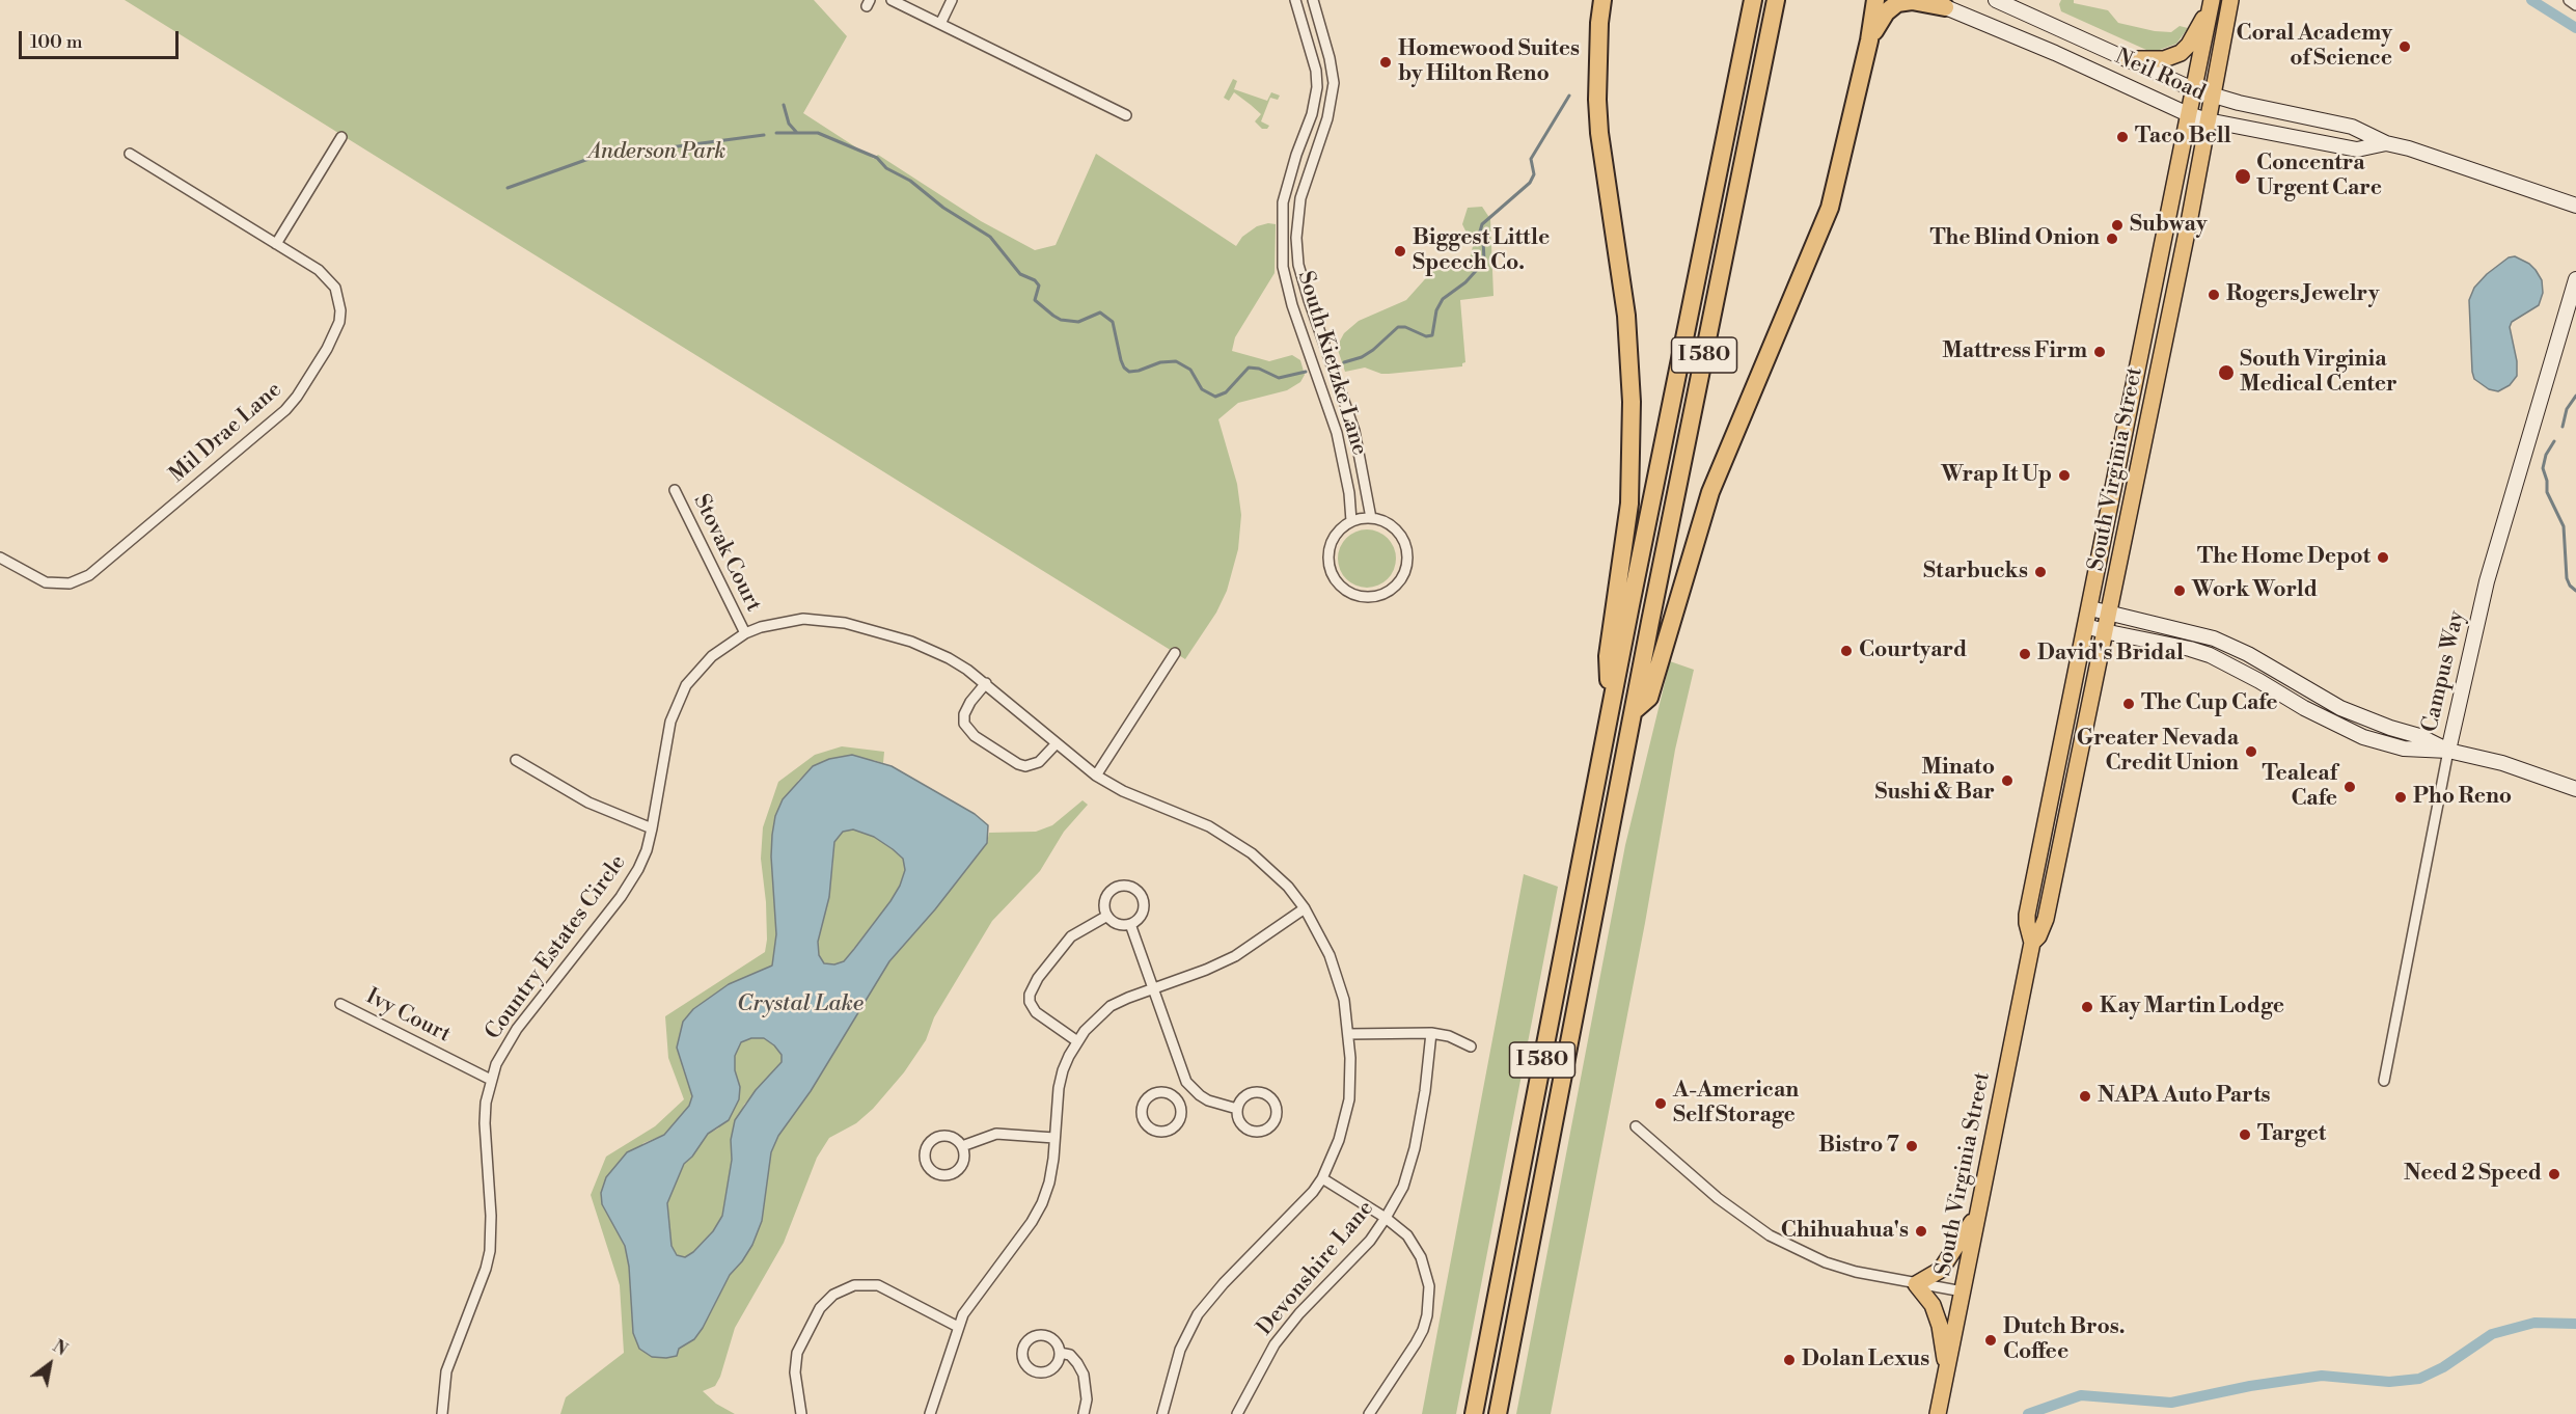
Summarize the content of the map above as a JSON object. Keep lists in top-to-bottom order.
{
  "streets": {
    "highway": ["I 580"],
    "main road": ["South Virginia Street"],
    "street": [
      "Neil Road",
      "South Kietzke Lane",
      "Mil Drae Lane",
      "Stovak Court",
      "Campus Way",
      "Country Estates Circle",
      "Ivy Court",
      "Devonshire Lane"
    ]
  },
  "crossings": [
    ["Neil Road", "South Virginia Street"],
    ["Stovak Court", "Country Estates Circle"],
    ["Country Estates Circle", "Ivy Court"]
  ],
  "water": ["Crystal Lake"],
  "parks": ["Anderson Park"],
  "places": [
    "Coral Academy of Science",
    "Homewood Suites by Hilton Reno",
    "Taco Bell",
    "Concentra Urgent Care",
    "Subway",
    "The Blind Onion",
    "Biggest Little Speech Co.",
    "Rogers Jewelry",
    "Mattress Firm",
    "South Virginia Medical Center",
    "Wrap It Up",
    "The Home Depot",
    "Starbucks",
    "Work World",
    "Courtyard",
    "David's Bridal",
    "The Cup Cafe",
    "Greater Nevada Credit Union",
    "Minato Sushi & Bar",
    "Tealeaf Cafe",
    "Pho Reno",
    "Kay Martin Lodge",
    "NAPA Auto Parts",
    "A-American Self Storage",
    "Target",
    "Bistro 7",
    "Need 2 Speed",
    "Chihuahua's",
    "Dutch Bros. Coffee",
    "Dolan Lexus"
  ],
  "scale_bar": "100 m",
  "north": "top right"
}
